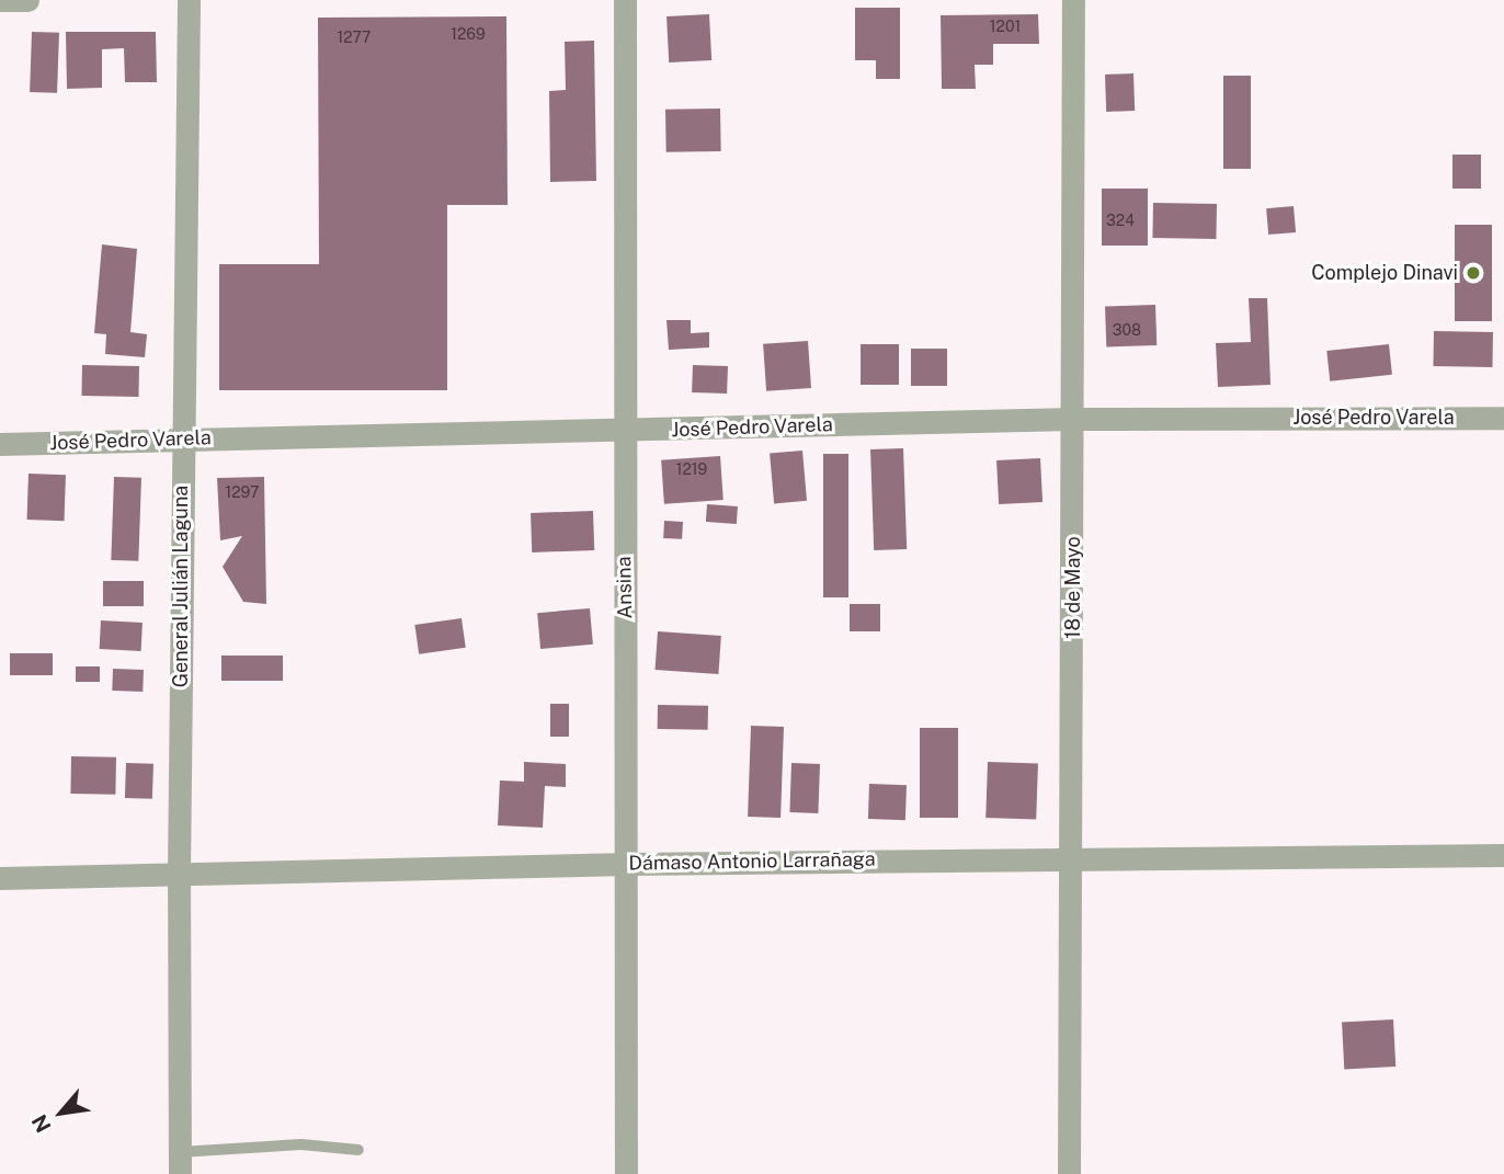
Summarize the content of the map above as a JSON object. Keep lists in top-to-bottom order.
{
  "streets": {
    "street": [
      "José Pedro Varela",
      "General Julián Laguna",
      "Ansina",
      "18 de Mayo",
      "Dámaso Antonio Larrañaga"
    ]
  },
  "crossings": [
    ["José Pedro Varela", "General Julián Laguna"],
    ["José Pedro Varela", "Ansina"],
    ["José Pedro Varela", "18 de Mayo"],
    ["General Julián Laguna", "Dámaso Antonio Larrañaga"],
    ["Ansina", "Dámaso Antonio Larrañaga"],
    ["18 de Mayo", "Dámaso Antonio Larrañaga"]
  ],
  "places": ["Complejo Dinavi"],
  "house_numbers": [
    "1201",
    "1269",
    "1277",
    "324",
    "308",
    "1219",
    "1297"
  ],
  "north": "bottom left"
}
